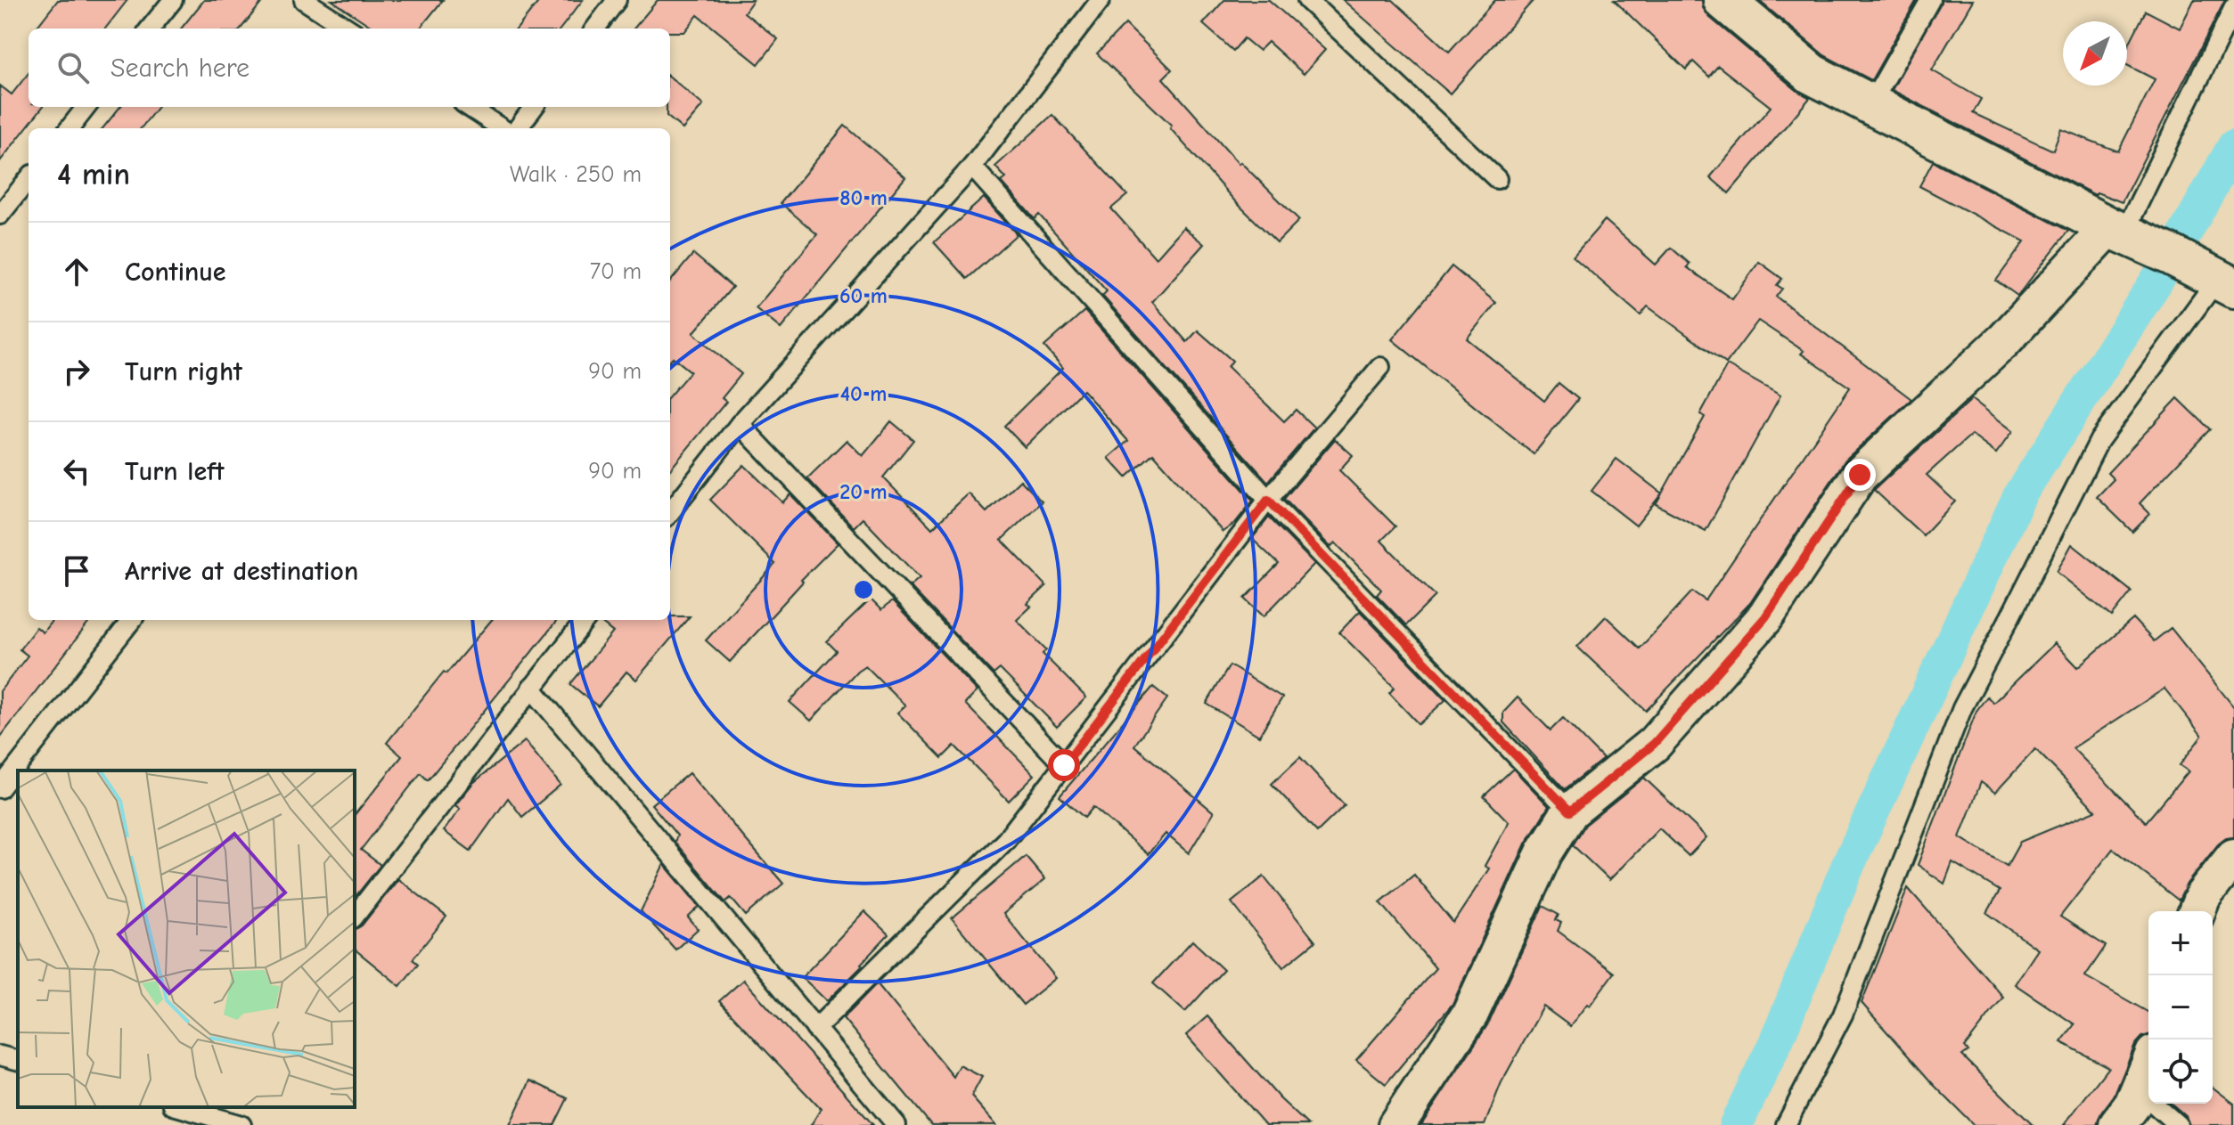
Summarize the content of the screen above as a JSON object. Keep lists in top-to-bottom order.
{
  "north": "bottom left",
  "page": {
    "search": "Search here",
    "heading": ["4 min", "Walk · 250 m"],
    "list": [
      ["Continue", "70 m"],
      ["Turn right", "90 m"],
      ["Turn left", "90 m"],
      "Arrive at destination"
    ],
    "map_buttons": ["+", "−"]
  },
  "rings": [
    "80 m",
    "60 m",
    "40 m",
    "20 m"
  ]
}
